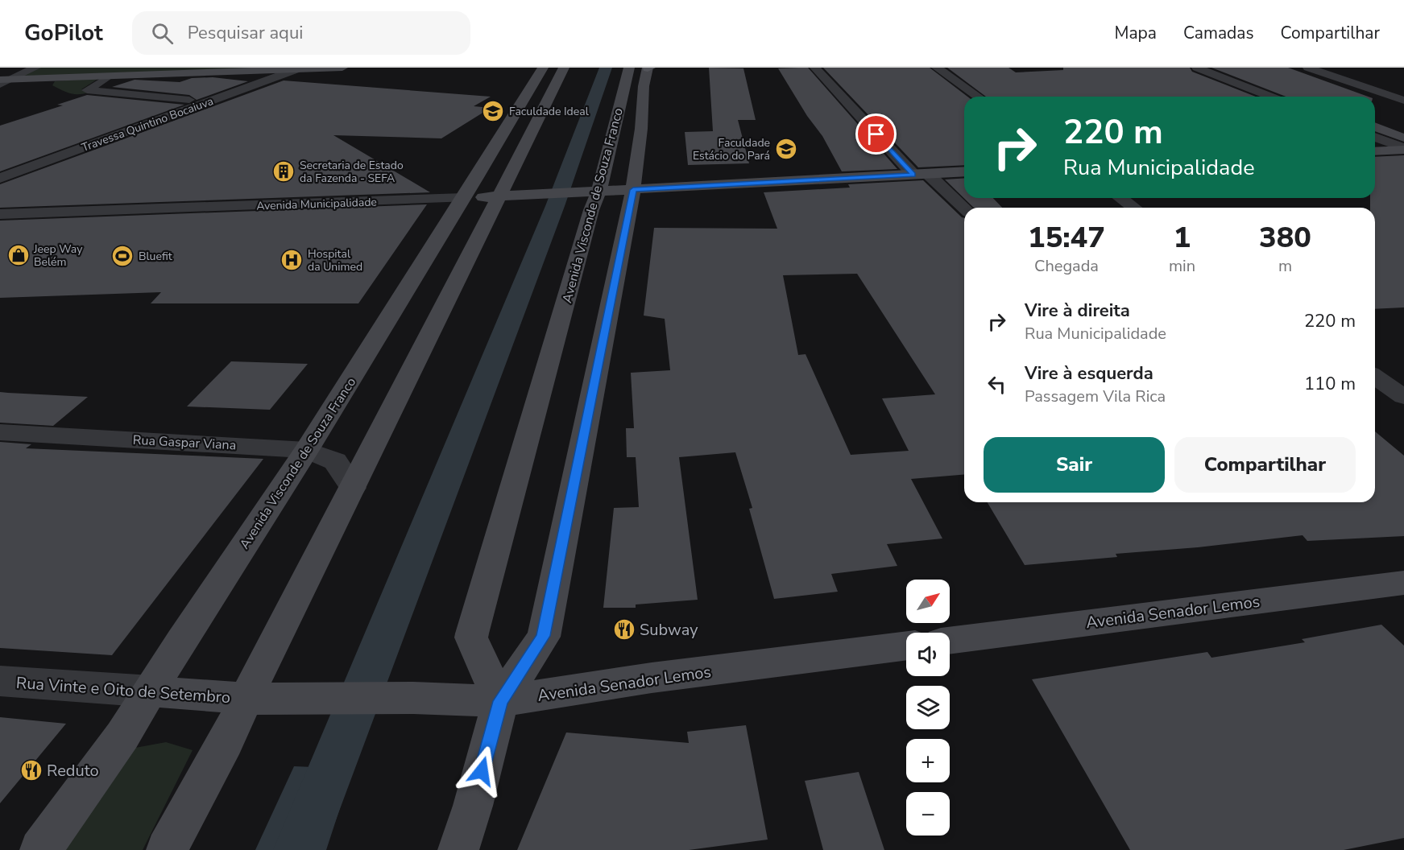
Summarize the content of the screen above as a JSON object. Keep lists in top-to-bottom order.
{
  "streets": {
    "main road": [
      "Avenida Municipalidade",
      "Avenida Visconde de Souza Franco",
      "Avenida Senador Lemos",
      "Rua Vinte e Oito de Setembro"
    ],
    "street": ["Travessa Quintino Bocaiuva", "Rua Gaspar Viana"]
  },
  "crossings": [
    ["Avenida Municipalidade", "Avenida Visconde de Souza Franco"],
    ["Avenida Visconde de Souza Franco", "Rua Gaspar Viana"],
    ["Avenida Visconde de Souza Franco", "Avenida Senador Lemos"],
    ["Avenida Visconde de Souza Franco", "Rua Vinte e Oito de Setembro"],
    ["Avenida Senador Lemos", "Rua Vinte e Oito de Setembro"]
  ],
  "places": {
    "school or university": ["Faculdade Ideal", "Faculdade Estácio do Pará"],
    "building": ["Secretaria de Estado da Fazenda - SEFA"],
    "shop": ["Jeep Way Belém"],
    "sports": ["Bluefit"],
    "hospital": ["Hospital da Unimed"],
    "restaurant": ["Subway", "Reduto"]
  },
  "north": "top right",
  "page": {
    "header": "GoPilot",
    "search": "Pesquisar aqui",
    "nav": ["Mapa", "Camadas", "Compartilhar"],
    "turn": ["220 m", "Rua Municipalidade"],
    "eta": [
      "15:47",
      "Chegada",
      "1",
      "min",
      "380",
      "m"
    ],
    "list": [
      {
        "name": "Vire à direita",
        "note": "Rua Municipalidade",
        "value": "220 m"
      },
      {
        "name": "Vire à esquerda",
        "note": "Passagem Vila Rica",
        "value": "110 m"
      }
    ],
    "buttons": ["Sair", "Compartilhar"],
    "map_buttons": ["+", "−"]
  }
}
